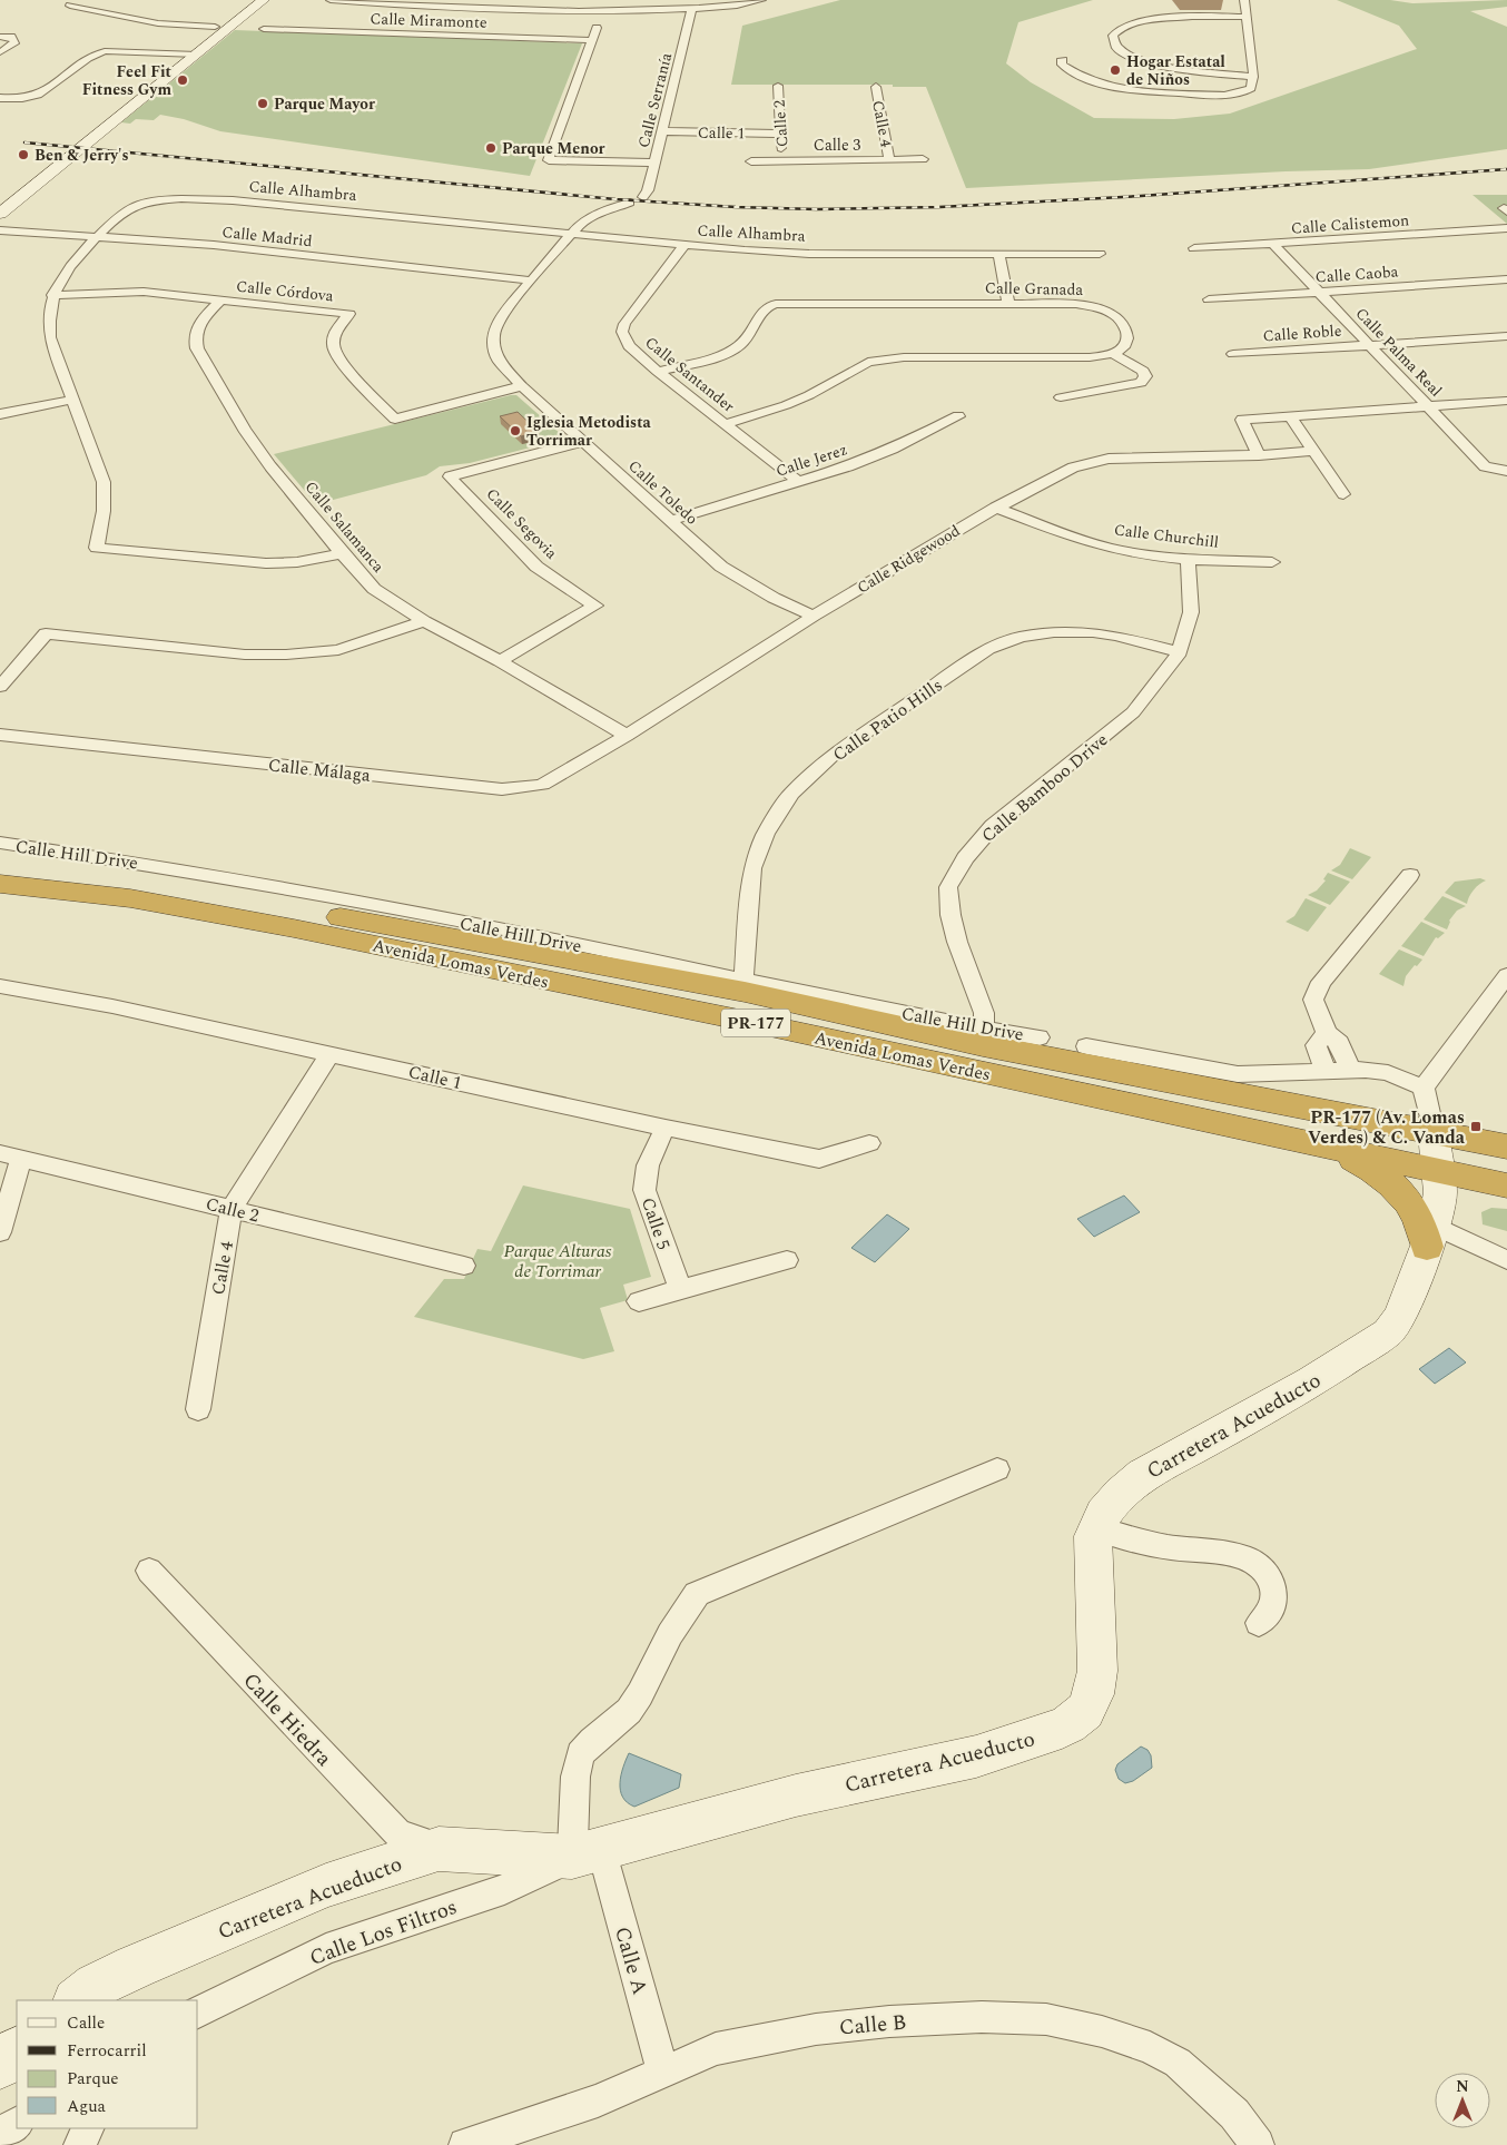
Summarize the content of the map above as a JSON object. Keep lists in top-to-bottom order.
{
  "streets": {
    "highway": ["Avenida Lomas Verdes", "PR-177"],
    "street": [
      "Calle Miramonte",
      "Calle Serranía",
      "Calle 2",
      "Calle 4",
      "Calle 1",
      "Calle 3",
      "Calle Alhambra",
      "Calle Calistemon",
      "Calle Madrid",
      "Calle Caoba",
      "Calle Granada",
      "Calle Córdova",
      "Calle Roble",
      "Calle Palma Real",
      "Calle Santander",
      "Calle Jerez",
      "Calle Toledo",
      "Calle Segovia",
      "Calle Salamanca",
      "Calle Churchill",
      "Calle Ridgewood",
      "Calle Patio Hills",
      "Calle Málaga",
      "Calle Bamboo Drive",
      "Calle Hill Drive",
      "Calle 5",
      "Carretera Acueducto",
      "Calle Hiedra",
      "Calle Los Filtros",
      "Calle A",
      "Calle B"
    ]
  },
  "crossings": [
    ["Calle Serranía", "Calle 1"],
    ["Calle 2", "Calle 4"],
    ["Calle 2", "Calle 1"],
    ["Calle 2", "Calle 3"],
    ["Calle 4", "Calle 1"],
    ["Calle 4", "Calle 3"],
    ["Calle 1", "Calle 5"],
    ["Calle Alhambra", "Calle Madrid"],
    ["Calle Alhambra", "Calle Córdova"],
    ["Calle Alhambra", "Calle Santander"],
    ["Calle Alhambra", "Calle Toledo"],
    ["Calle Alhambra", "Calle Salamanca"],
    ["Calle Calistemon", "Calle Palma Real"],
    ["Calle Madrid", "Calle Toledo"],
    ["Calle Caoba", "Calle Palma Real"],
    ["Calle Granada", "Calle Santander"],
    ["Calle Córdova", "Calle Toledo"],
    ["Calle Córdova", "Calle Salamanca"],
    ["Calle Roble", "Calle Palma Real"],
    ["Calle Santander", "Calle Jerez"],
    ["Calle Jerez", "Calle Toledo"],
    ["Calle Toledo", "Calle Segovia"],
    ["Calle Toledo", "Calle Ridgewood"],
    ["Calle Segovia", "Calle Salamanca"],
    ["Calle Salamanca", "Calle Ridgewood"],
    ["Calle Salamanca", "Calle Málaga"],
    ["Calle Churchill", "Calle Ridgewood"],
    ["Calle Churchill", "Calle Bamboo Drive"],
    ["Calle Ridgewood", "Calle Málaga"],
    ["Calle Patio Hills", "Calle Bamboo Drive"],
    ["Calle Patio Hills", "Calle Hill Drive"],
    ["Calle Bamboo Drive", "Calle Hill Drive"],
    ["Avenida Lomas Verdes", "Carretera Acueducto"],
    ["Carretera Acueducto", "Calle Hiedra"],
    ["Carretera Acueducto", "Calle Los Filtros"],
    ["Carretera Acueducto", "Calle A"],
    ["Calle Los Filtros", "Calle A"],
    ["Calle A", "Calle B"]
  ],
  "parks": ["Parque Alturas de Torrimar"],
  "places": {
    "other": [
      "Hogar Estatal de Niños",
      "Feel Fit Fitness Gym",
      "Parque Mayor",
      "Parque Menor",
      "Ben & Jerry's",
      "Iglesia Metodista Torrimar"
    ],
    "transit": ["PR-177 (Av. Lomas Verdes) & C. Vanda"]
  },
  "legend": [
    "Calle",
    "Ferrocarril",
    "Parque",
    "Agua"
  ],
  "north": "top"
}
